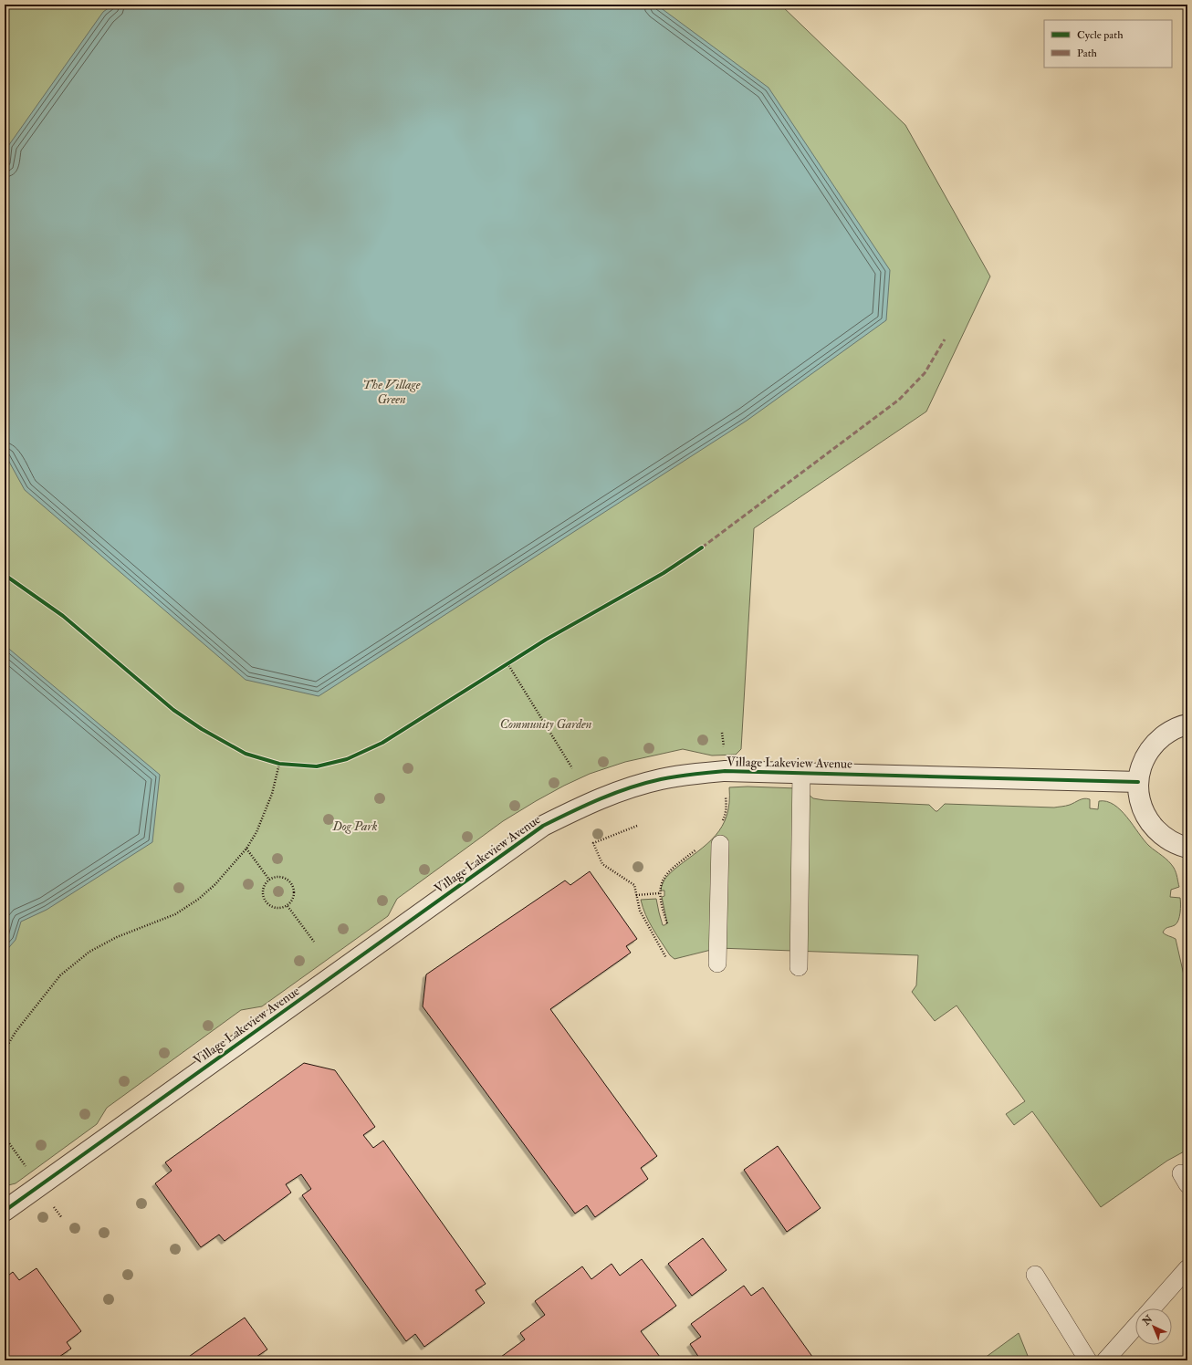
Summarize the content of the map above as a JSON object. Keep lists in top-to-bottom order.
{
  "streets": {
    "street": ["Village Lakeview Avenue"]
  },
  "parks": ["The Village Green", "Community Garden", "Dog Park"],
  "legend": ["Cycle path", "Path"],
  "north": "top left"
}
